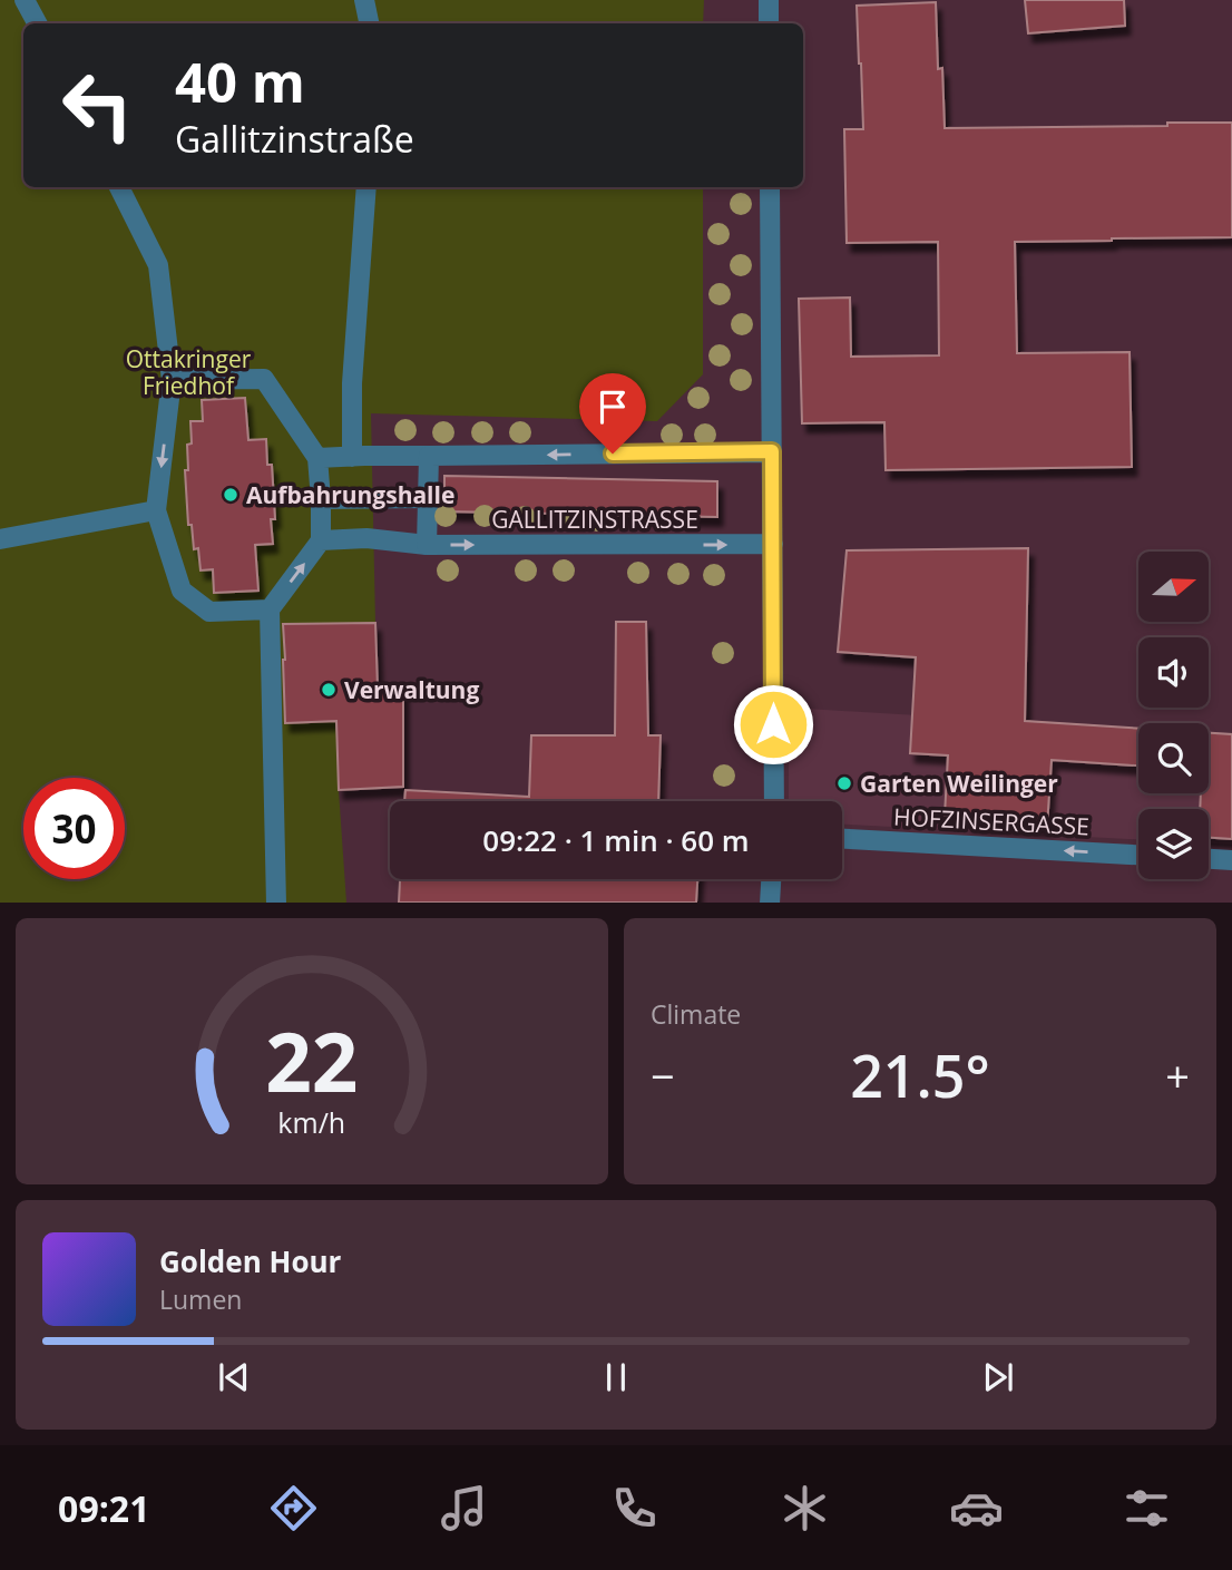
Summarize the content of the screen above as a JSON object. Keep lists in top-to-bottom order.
{
  "streets": {
    "street": ["GALLITZINSTRASSE", "HOFZINSERGASSE"]
  },
  "one_way": ["HOFZINSERGASSE"],
  "parks": ["Ottakringer Friedhof"],
  "places": ["Aufbahrungshalle", "Verwaltung", "Garten Weilinger"],
  "north": "right",
  "page": {
    "turn": ["40 m", "Gallitzinstraße"],
    "limit": "30",
    "trip": "09:22 · 1 min · 60 m",
    "tile": "Climate",
    "heat": ["−", "21.5°", "+"],
    "song": ["Golden Hour", "Lumen"],
    "tabs": "09:21",
    "gauge": ["22", "km/h"]
  }
}
